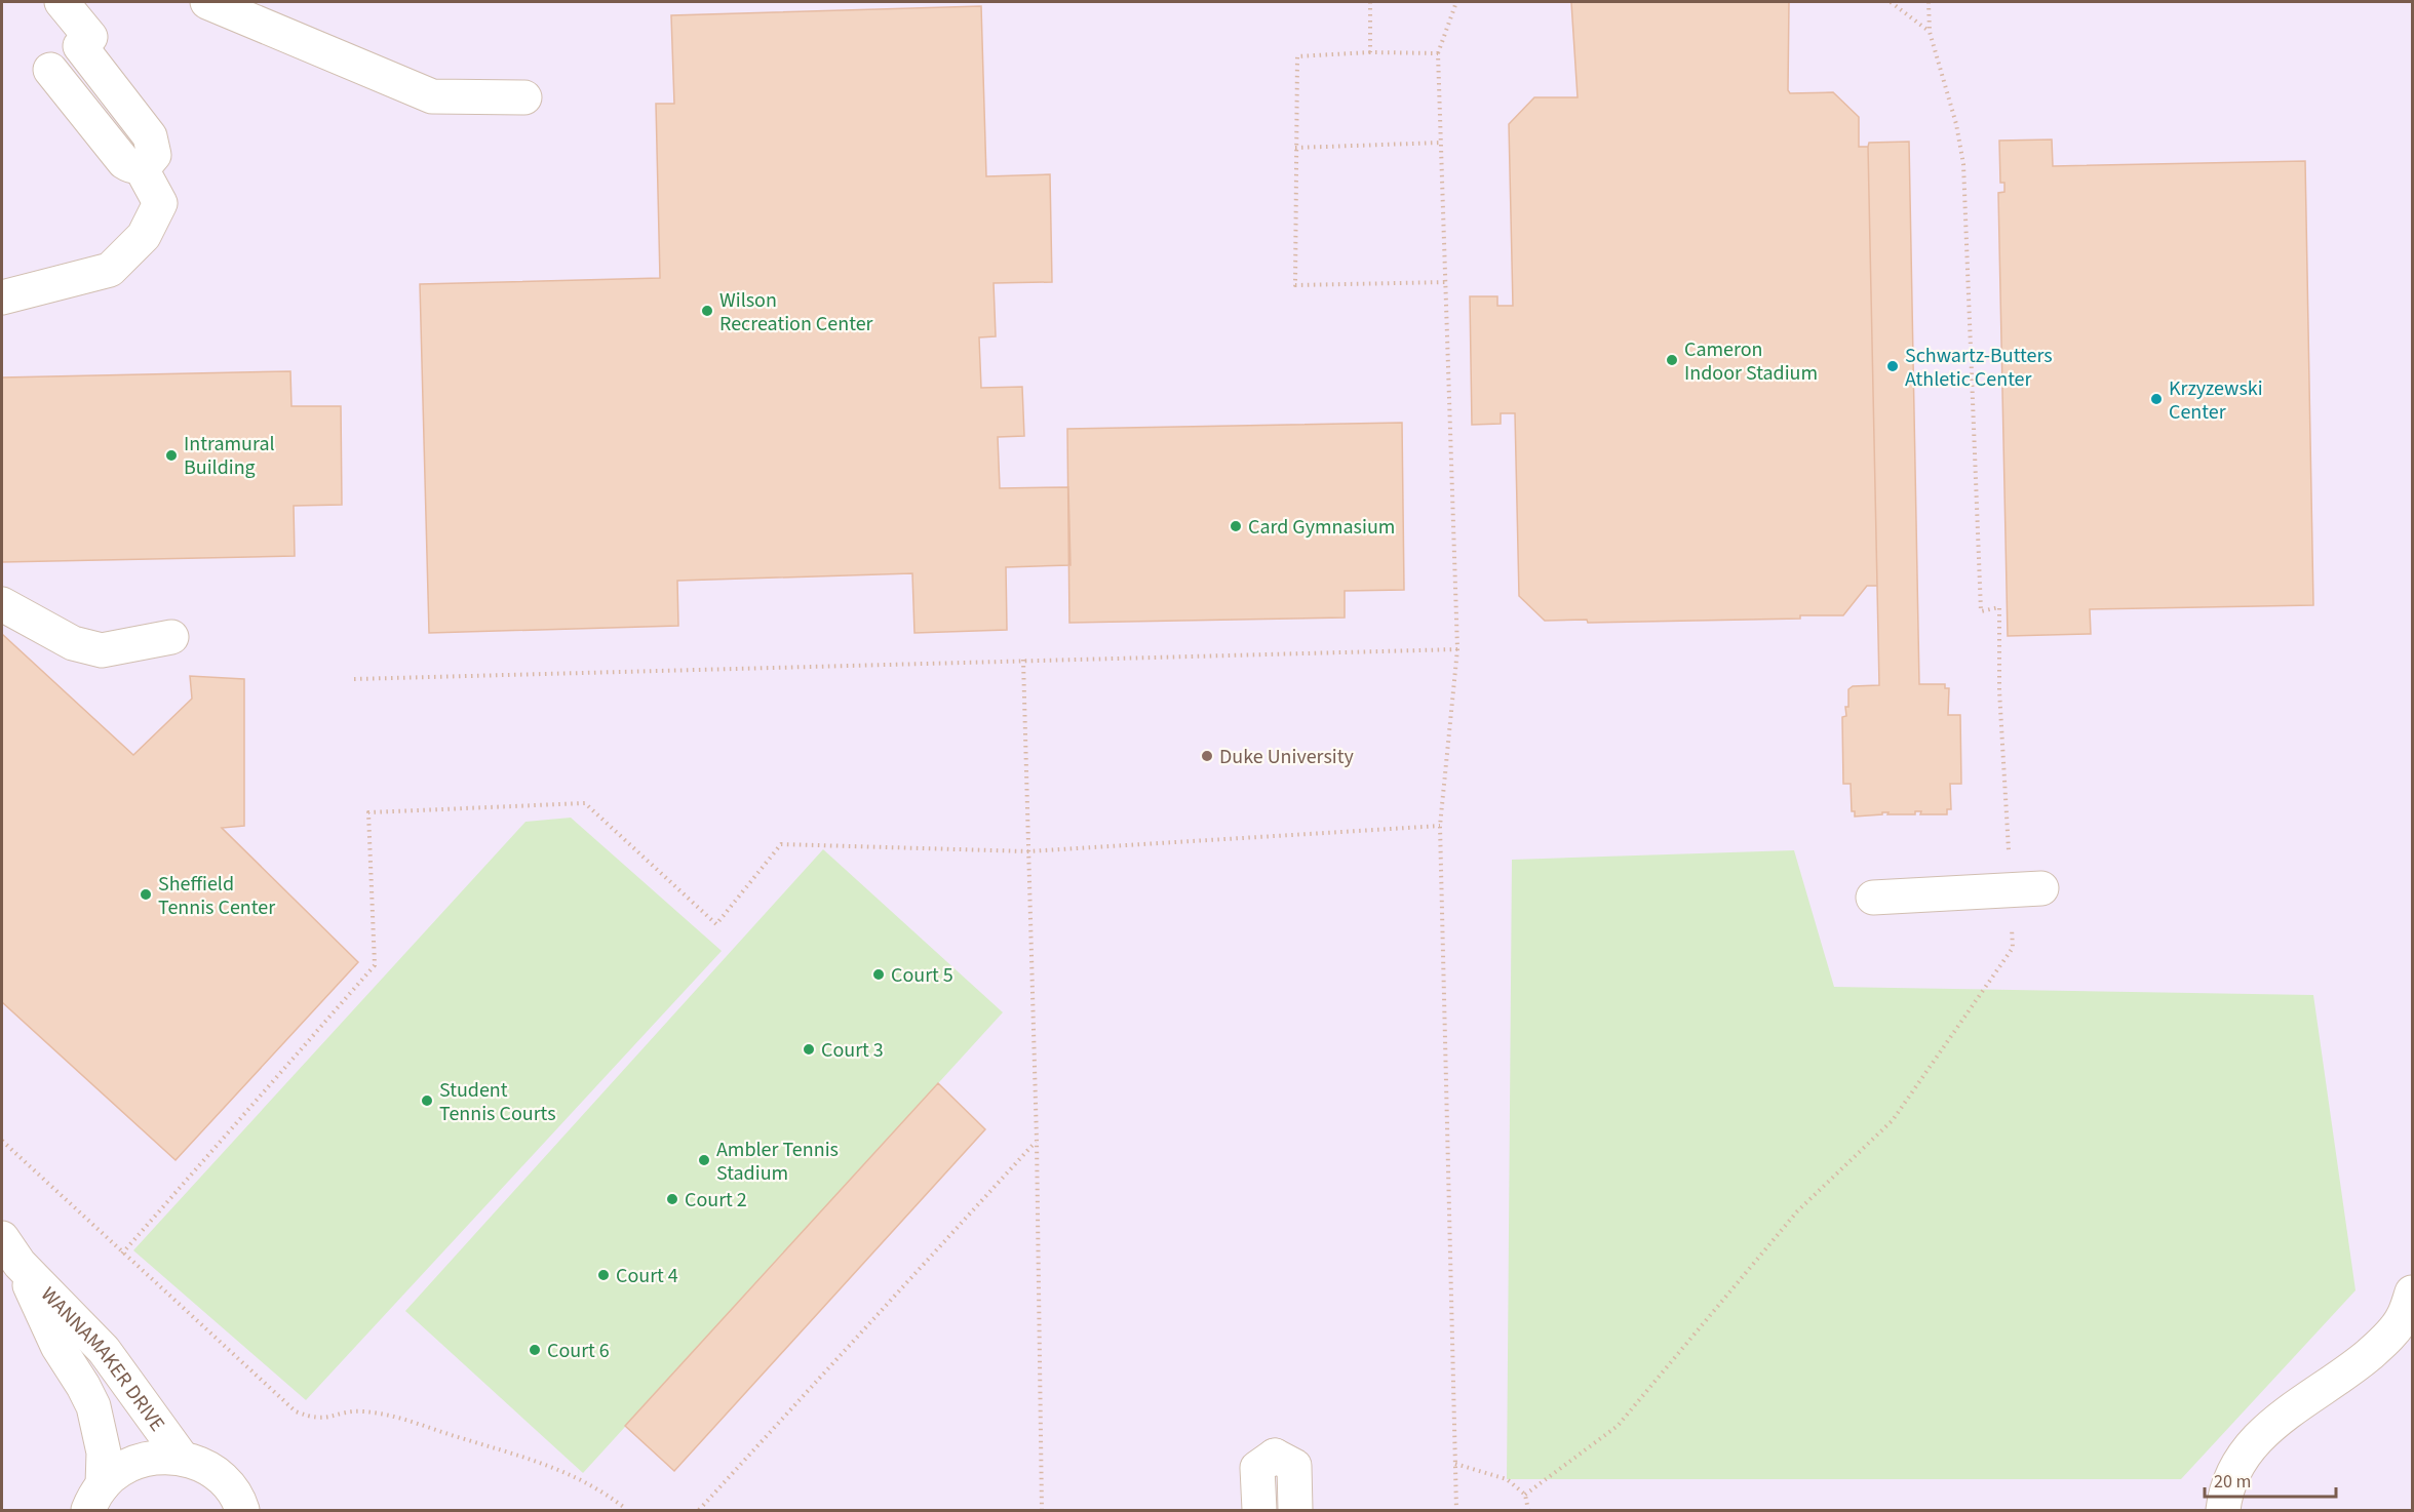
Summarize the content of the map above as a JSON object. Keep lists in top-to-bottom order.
{
  "streets": {
    "street": ["WANNAMAKER DRIVE"]
  },
  "places": [
    "Wilson Recreation Center",
    "Cameron Indoor Stadium",
    "Schwartz-Butters Athletic Center",
    "Krzyzewski Center",
    "Intramural Building",
    "Card Gymnasium",
    "Duke University",
    "Sheffield Tennis Center",
    "Court 5",
    "Court 3",
    "Student Tennis Courts",
    "Ambler Tennis Stadium",
    "Court 2",
    "Court 4",
    "Court 6"
  ],
  "scale_bar": "20 m"
}
